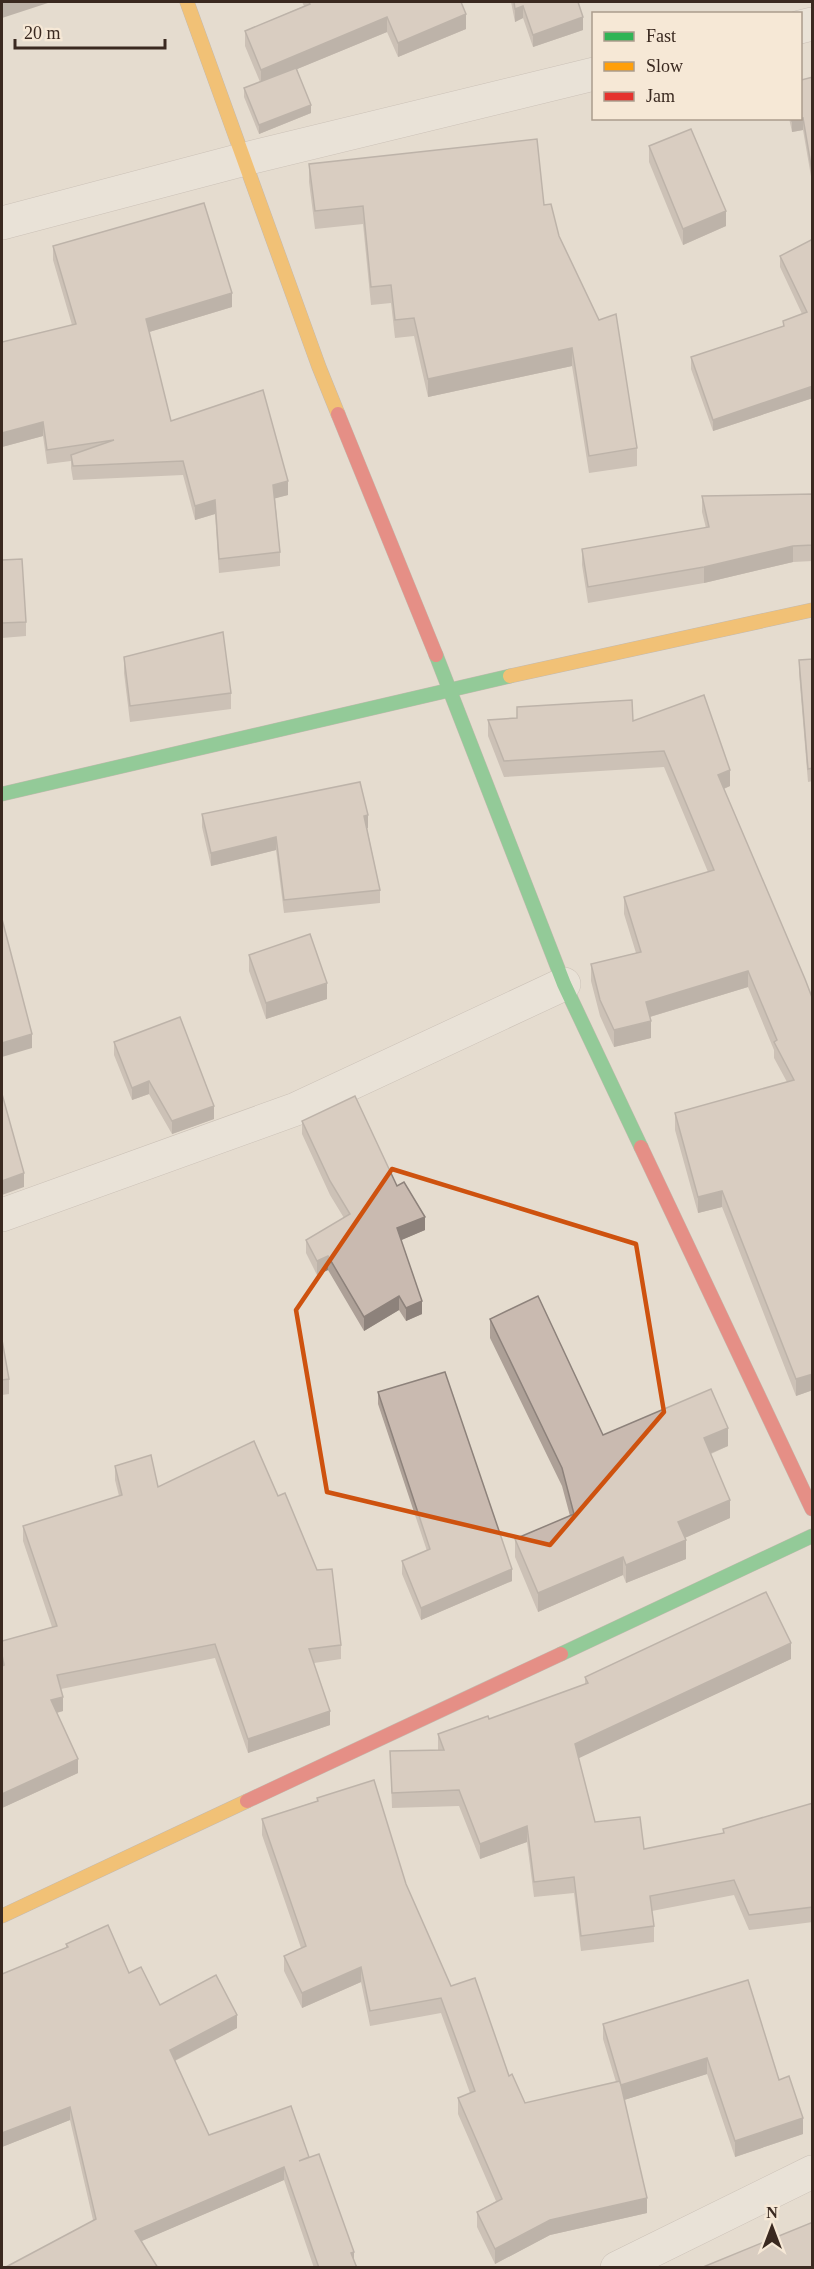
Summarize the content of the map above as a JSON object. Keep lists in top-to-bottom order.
{
  "legend": ["Fast", "Slow", "Jam"],
  "scale_bar": "20 m",
  "north": "top"
}
